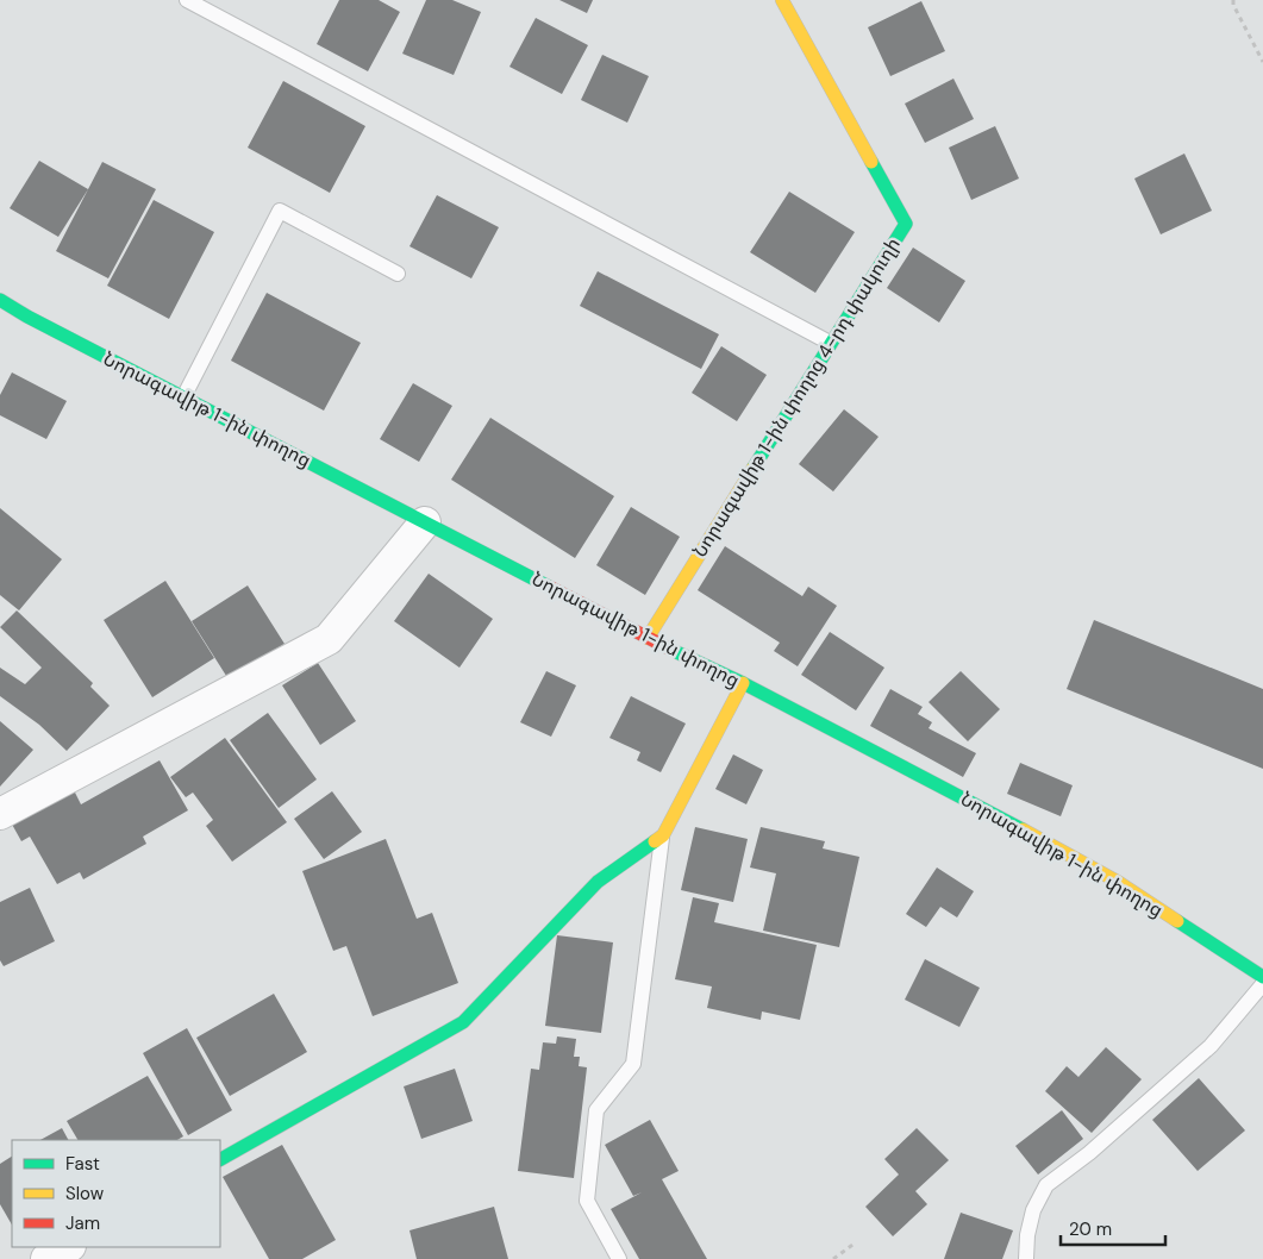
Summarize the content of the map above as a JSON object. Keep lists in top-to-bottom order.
{
  "streets": {
    "street": ["Նորագավիթ 1-ին փողոց 4-րդ փակուղի", "Նորագավիթ 1-ին փողոց"]
  },
  "crossings": [
    ["Նորագավիթ 1-ին փողոց 4-րդ փակուղի", "Նորագավիթ 1-ին փողոց"]
  ],
  "legend": ["Fast", "Slow", "Jam"],
  "scale_bar": "20 m"
}
